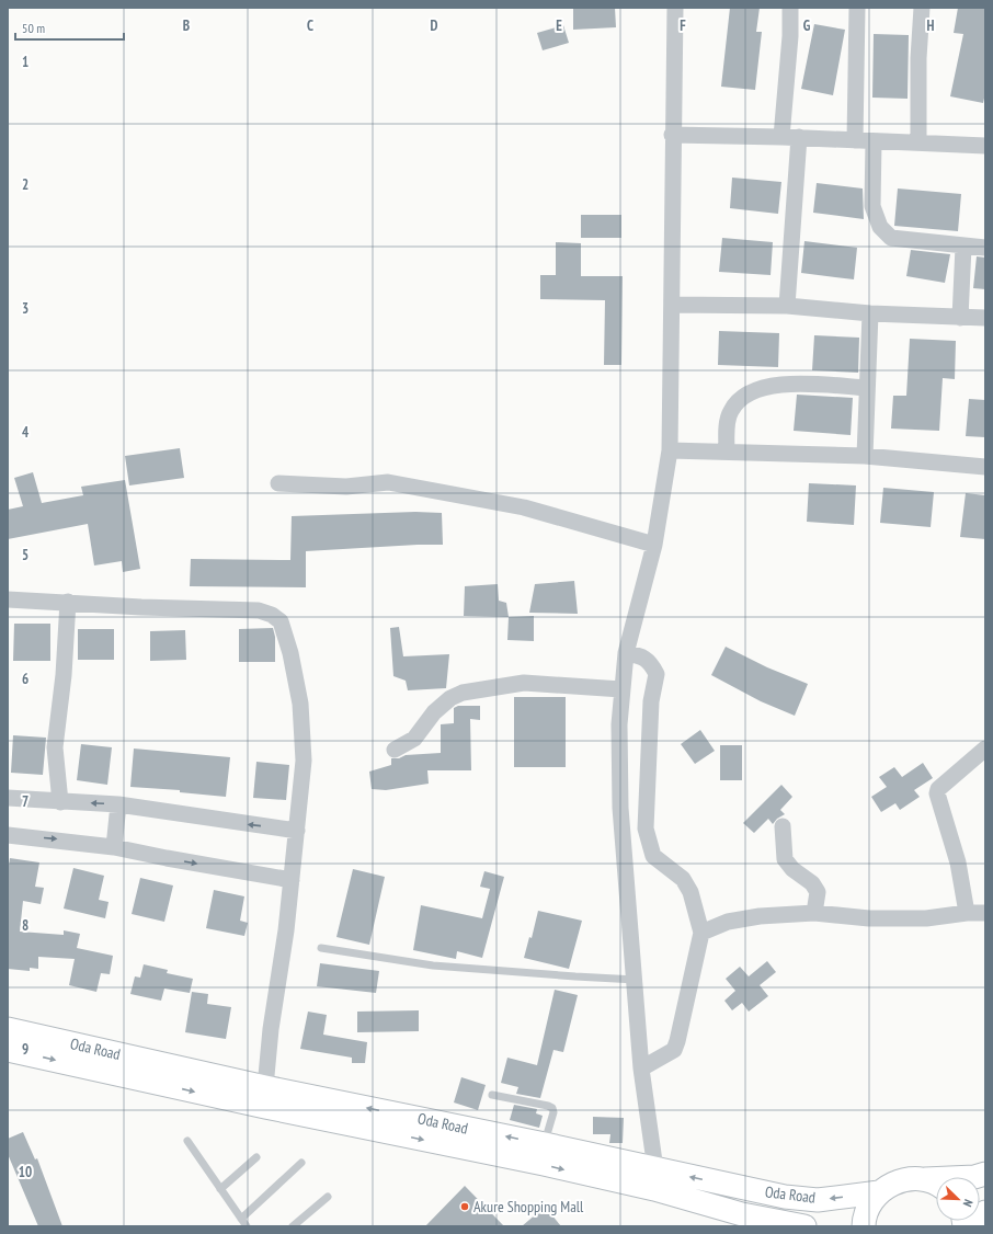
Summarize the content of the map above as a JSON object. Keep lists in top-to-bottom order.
{
  "streets": {
    "street": ["Oda Road"]
  },
  "places": ["Akure Shopping Mall"],
  "scale_bar": "50 m",
  "north": "bottom right",
  "grid": {
    "columns": [
      "B",
      "C",
      "D",
      "E",
      "F",
      "G",
      "H"
    ],
    "rows": [
      "1",
      "2",
      "3",
      "4",
      "5",
      "6",
      "7",
      "8",
      "9",
      "10"
    ]
  }
}
